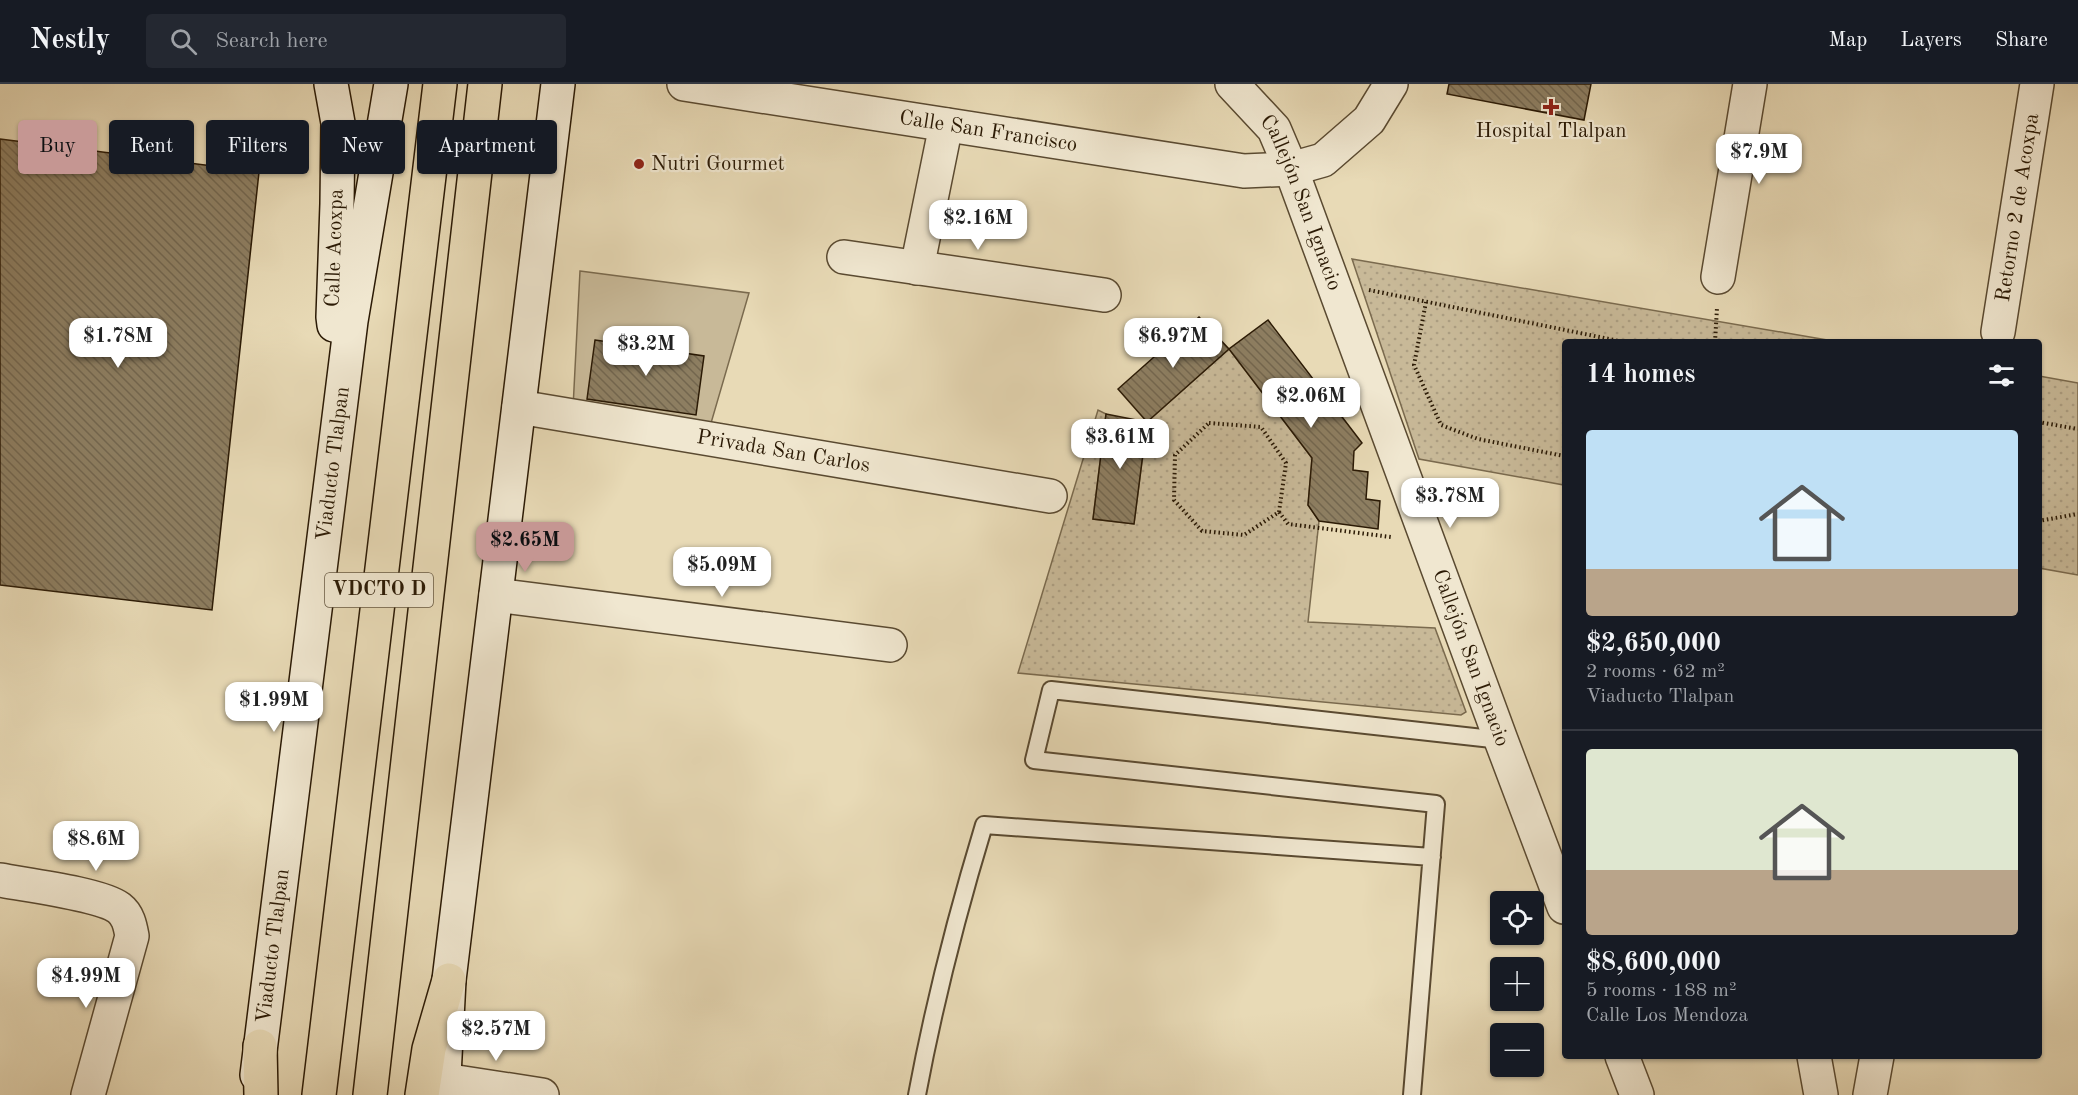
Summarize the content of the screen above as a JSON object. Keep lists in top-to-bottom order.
{
  "streets": {
    "highway": ["VDCTO D"],
    "street": [
      "Calle San Francisco",
      "Callejón San Ignacio",
      "Retorno 2 de Acoxpa",
      "Calle Acoxpa",
      "Privada San Carlos",
      "Viaducto Tlalpan"
    ]
  },
  "crossings": [
    ["Calle San Francisco", "Callejón San Ignacio"],
    ["Calle Acoxpa", "Viaducto Tlalpan"]
  ],
  "places": {
    "health": ["Hospital Tlalpan"],
    "other": ["Nutri Gourmet"]
  },
  "page": {
    "header": "Nestly",
    "search": "Search here",
    "nav": ["Map", "Layers", "Share"],
    "chip": [
      "Buy",
      "Rent",
      "Filters",
      "New",
      "Apartment"
    ],
    "price": [
      "$7.9M",
      "$2.16M",
      "$1.78M",
      "$6.97M",
      "$3.2M",
      "$2.06M",
      "$3.61M",
      "$3.78M",
      "$2.65M",
      "$5.09M",
      "$1.99M",
      "$8.6M",
      "$4.99M",
      "$2.57M"
    ],
    "heading": "14 homes",
    "list": [
      {
        "name": "$2,650,000",
        "note": "2 rooms · 62 m² · Viaducto Tlalpan"
      },
      {
        "name": "$8,600,000",
        "note": "5 rooms · 188 m² · Calle Los Mendoza"
      }
    ],
    "map_buttons": ["+", "−"]
  }
}
